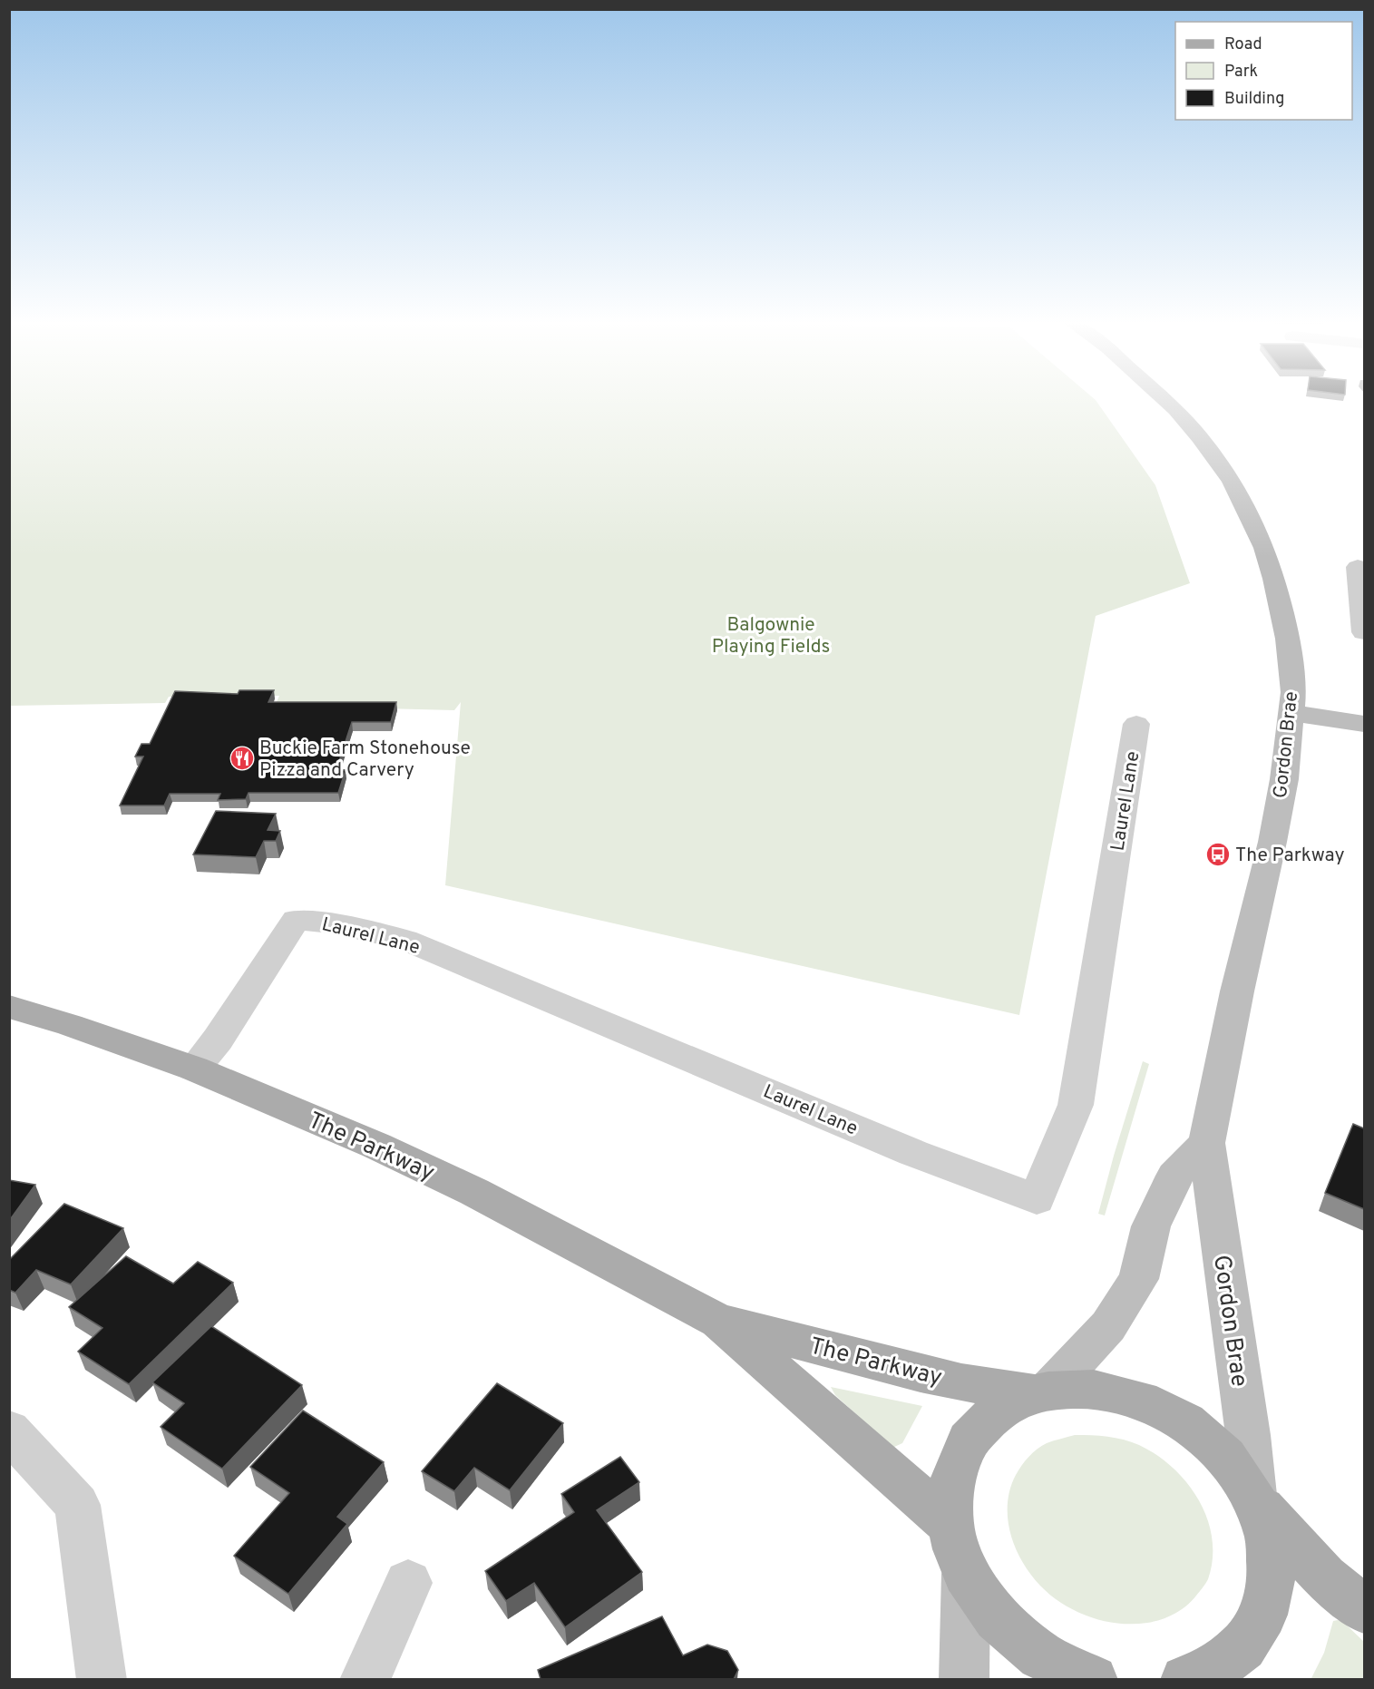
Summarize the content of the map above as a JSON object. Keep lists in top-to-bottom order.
{
  "streets": {
    "main road": ["Gordon Brae", "The Parkway"],
    "street": ["Laurel Lane"]
  },
  "crossings": [
    ["Laurel Lane", "The Parkway"]
  ],
  "parks": ["Balgownie Playing Fields"],
  "places": {
    "restaurant": ["Buckie Farm Stonehouse Pizza and Carvery"],
    "bus stop": ["The Parkway"]
  },
  "legend": ["Road", "Park", "Building"]
}
